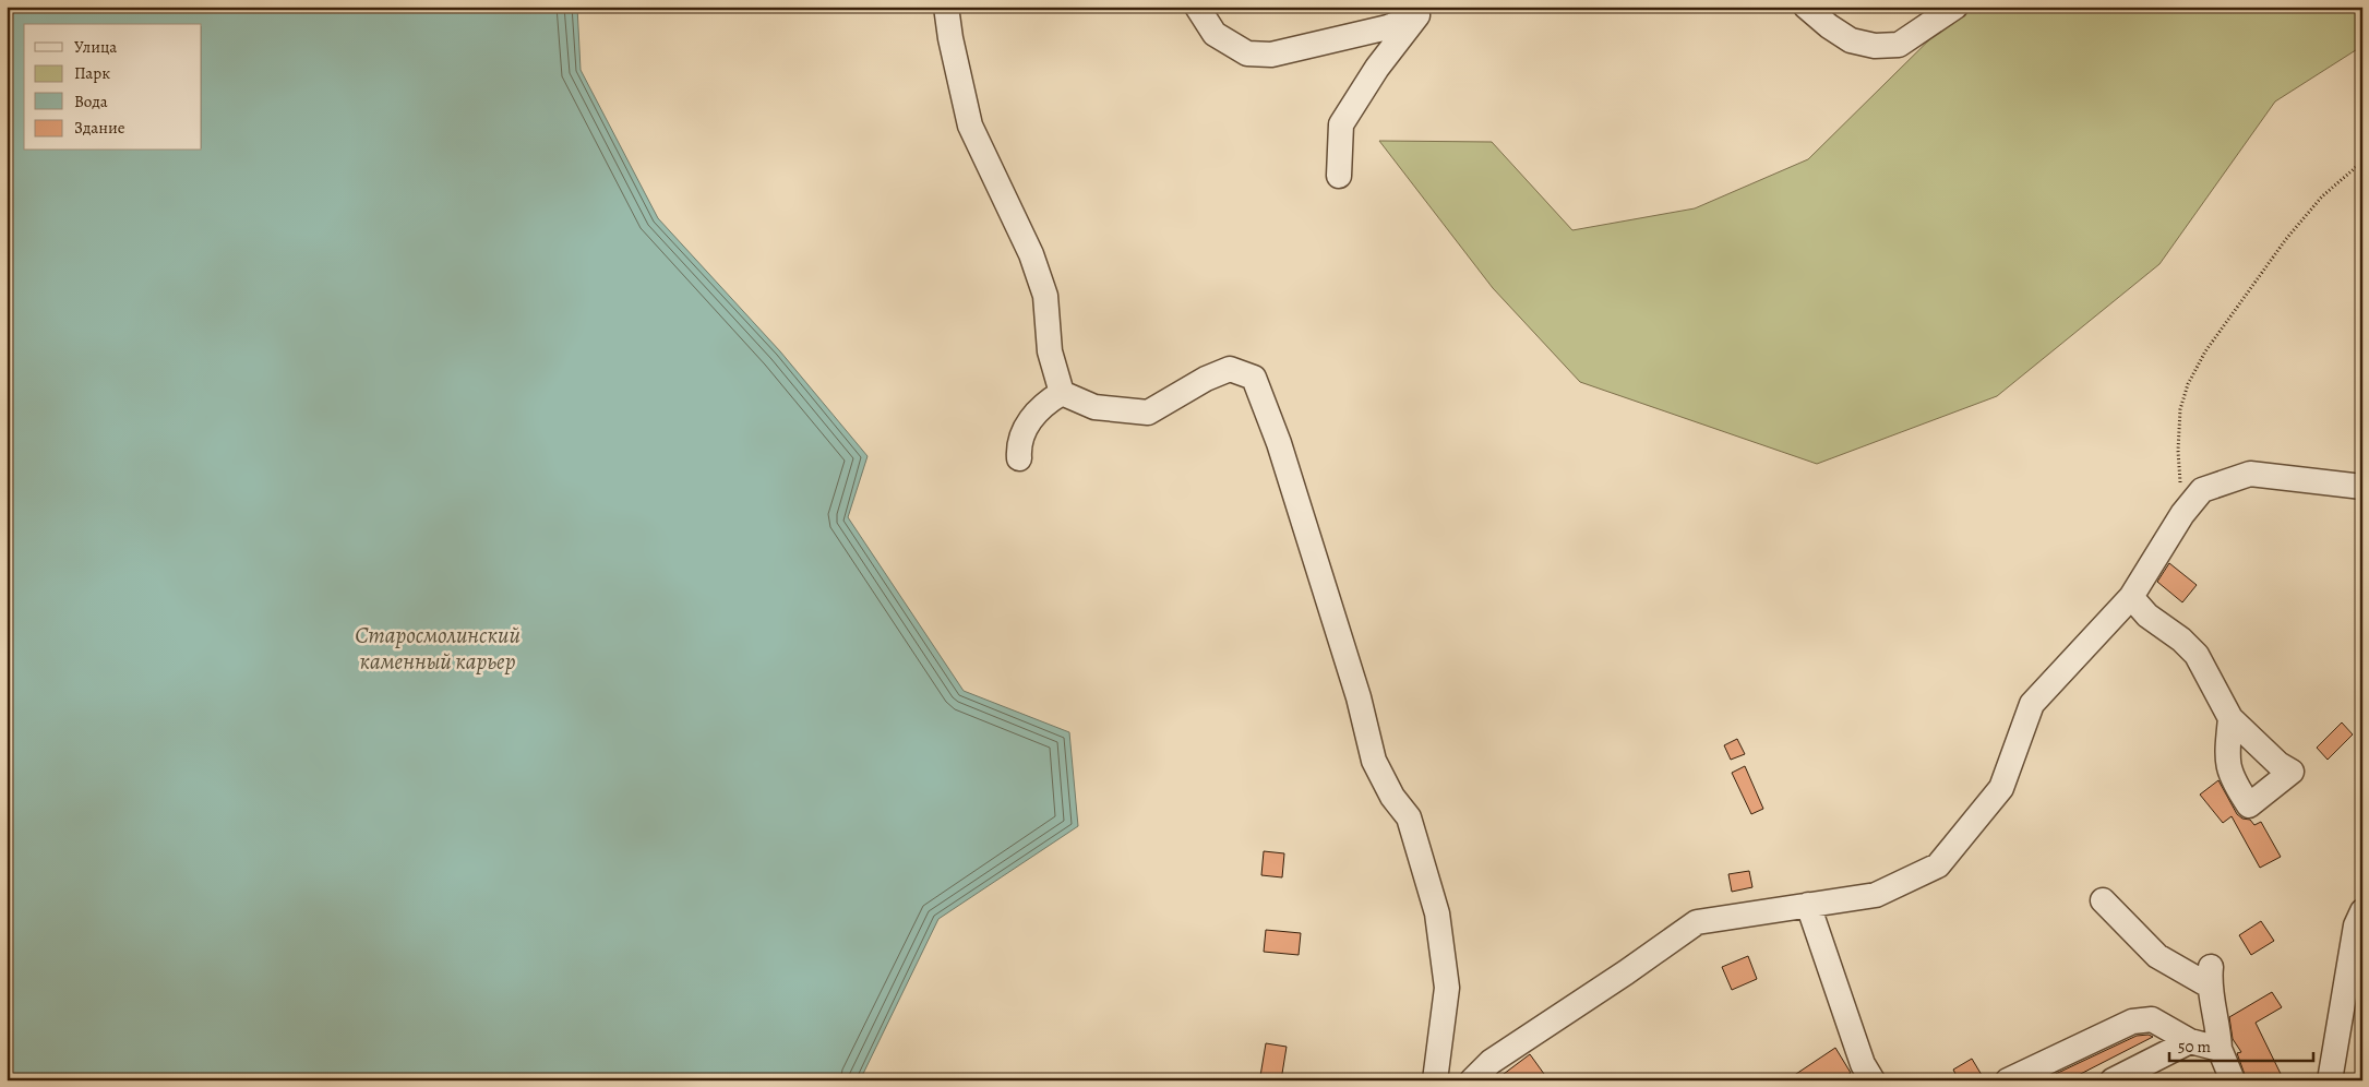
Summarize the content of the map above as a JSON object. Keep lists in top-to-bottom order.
{
  "water": ["Старосмолинский каменный карьер"],
  "legend": [
    "Улица",
    "Парк",
    "Вода",
    "Здание"
  ],
  "scale_bar": "50 m"
}
